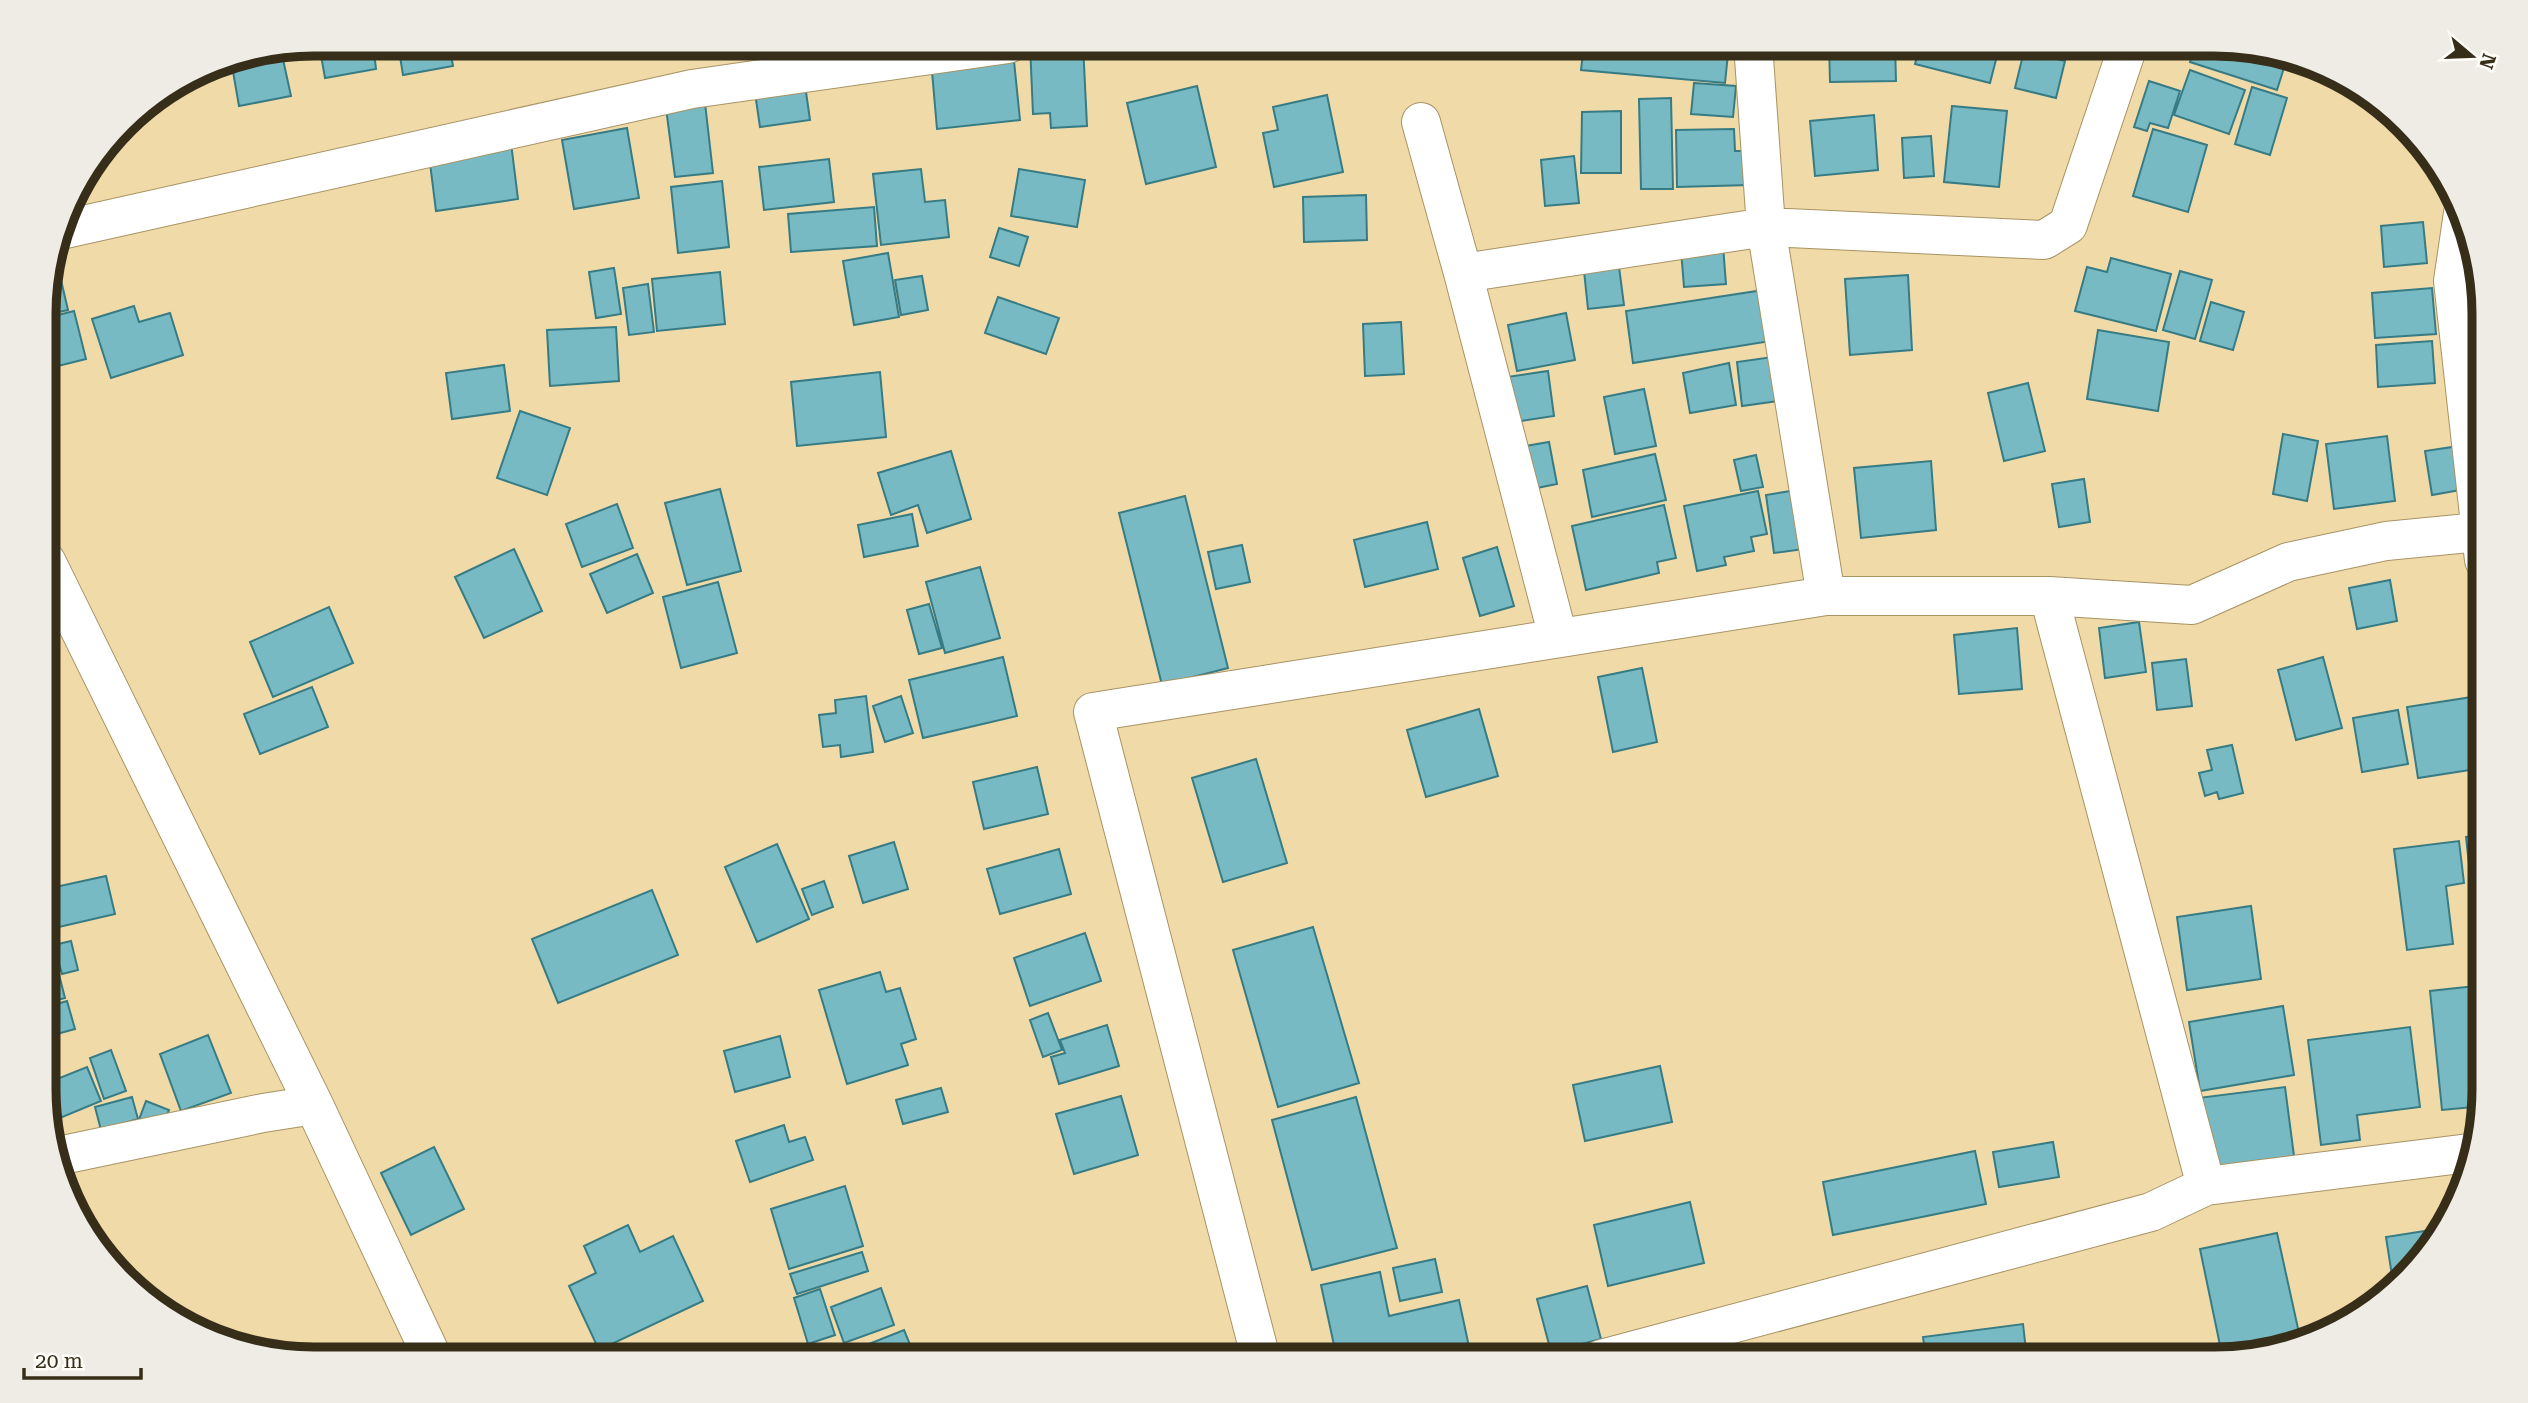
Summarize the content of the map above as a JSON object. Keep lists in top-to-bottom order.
{
  "scale_bar": "20 m",
  "north": "right"
}
